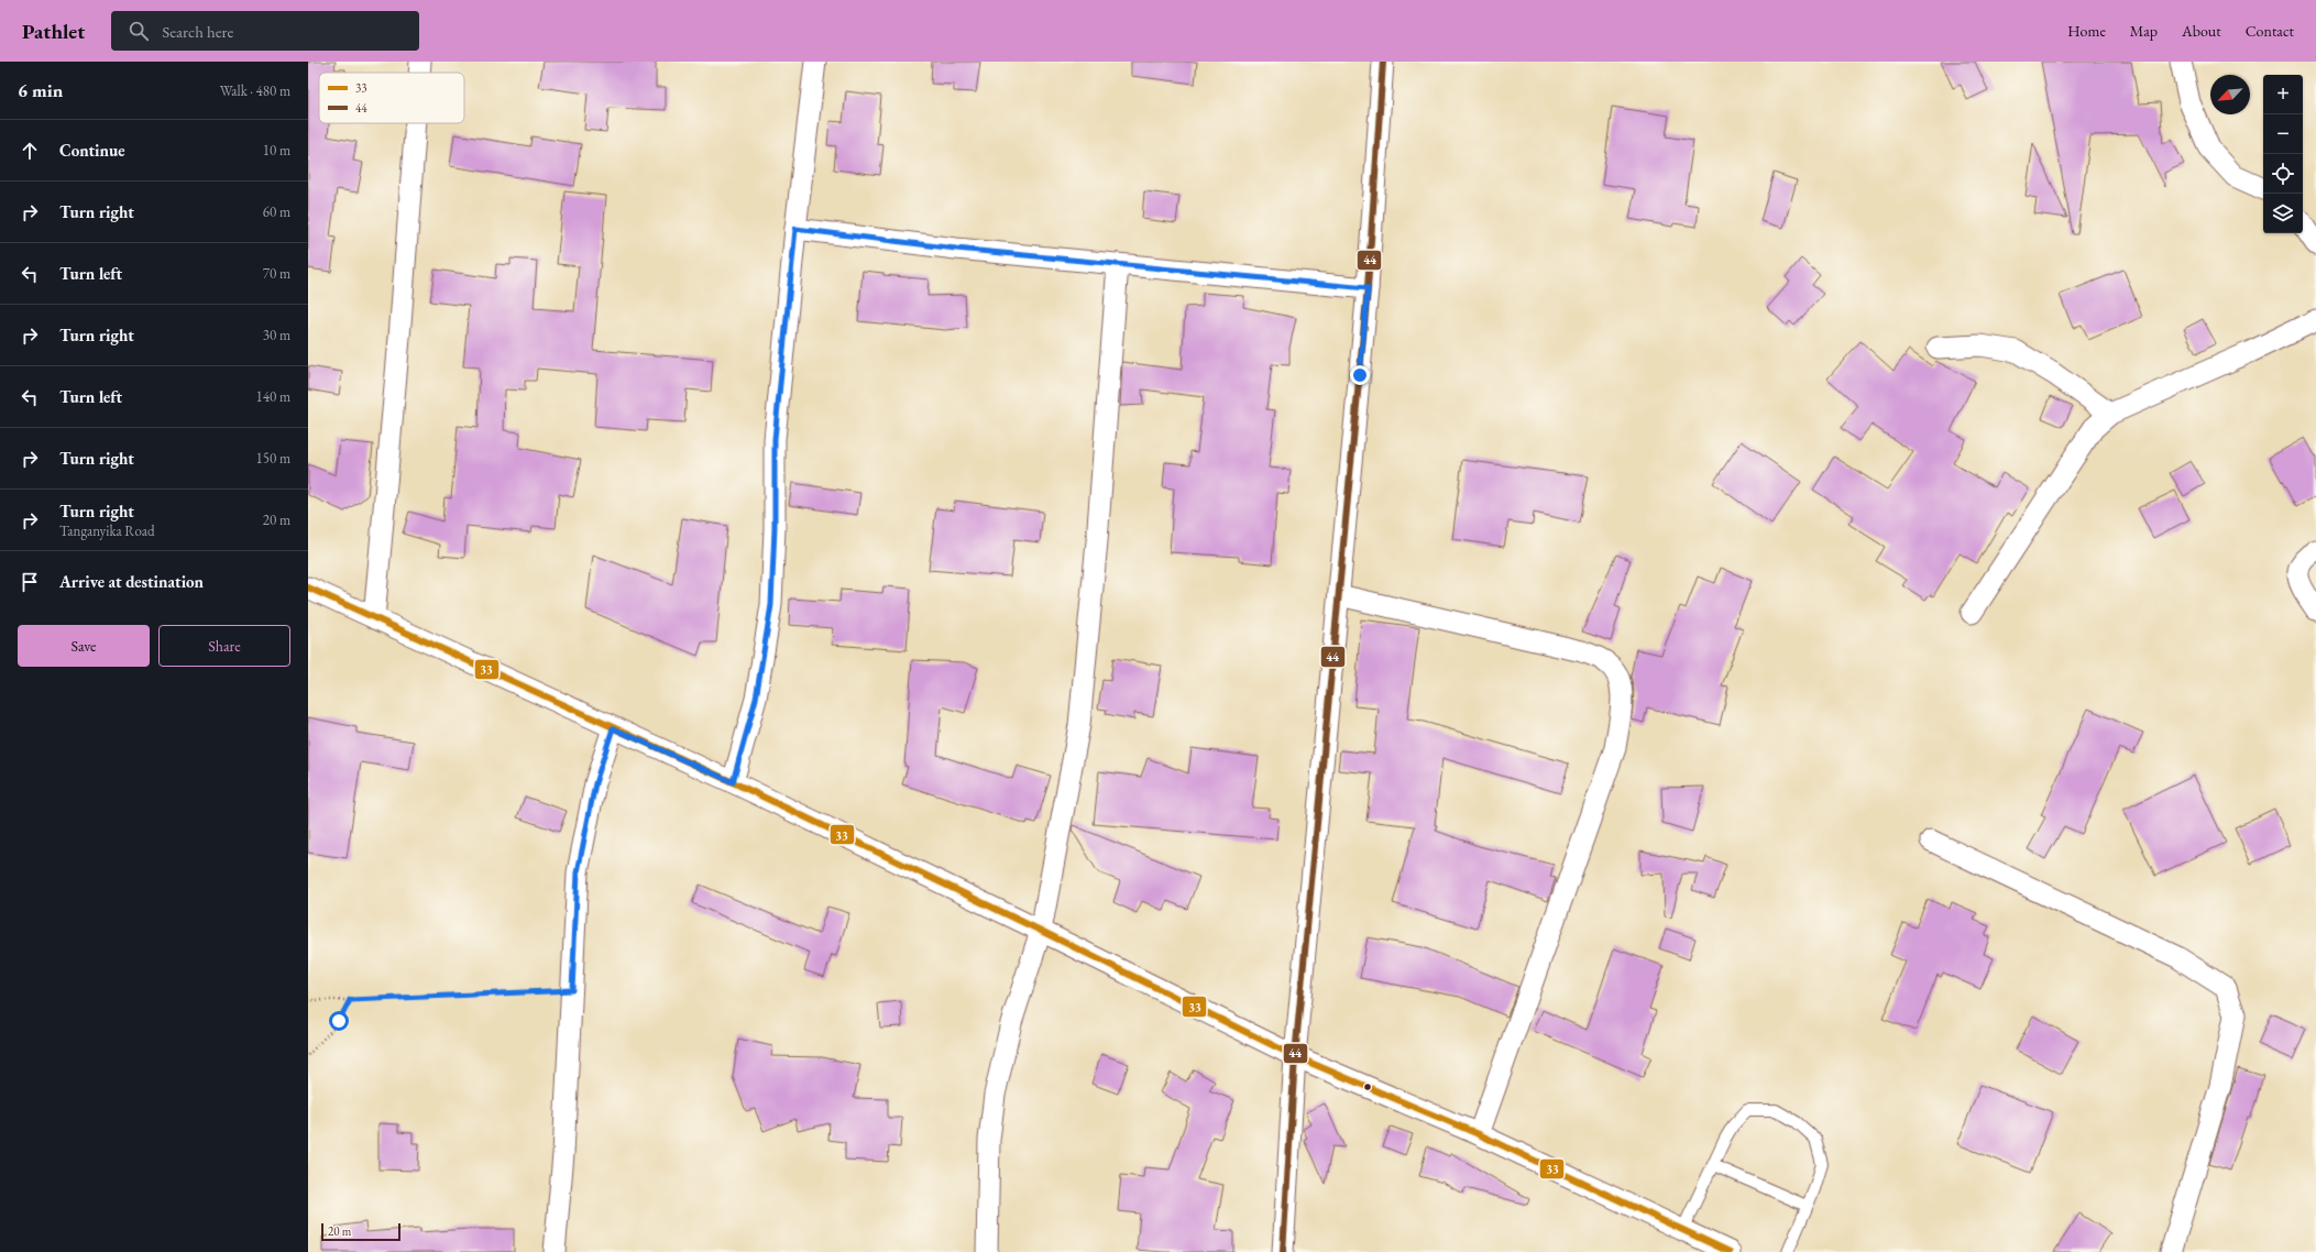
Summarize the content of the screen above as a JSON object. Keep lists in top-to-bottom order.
{
  "lines": ["transit line 44", "transit line 33"],
  "legend": ["33", "44"],
  "scale_bar": "20 m",
  "north": "bottom left",
  "page": {
    "header": "Pathlet",
    "search": "Search here",
    "nav": [
      "Home",
      "Map",
      "About",
      "Contact"
    ],
    "heading": ["6 min", "Walk · 480 m"],
    "map_buttons": ["+", "−"],
    "list": [
      ["Continue", "10 m"],
      ["Turn right", "60 m"],
      ["Turn left", "70 m"],
      ["Turn right", "30 m"],
      ["Turn left", "140 m"],
      ["Turn right", "150 m"],
      ["Turn right", "Tanganyika Road", "20 m"],
      "Arrive at destination"
    ],
    "buttons": ["Save", "Share"],
    "scale": "20 m"
  }
}
